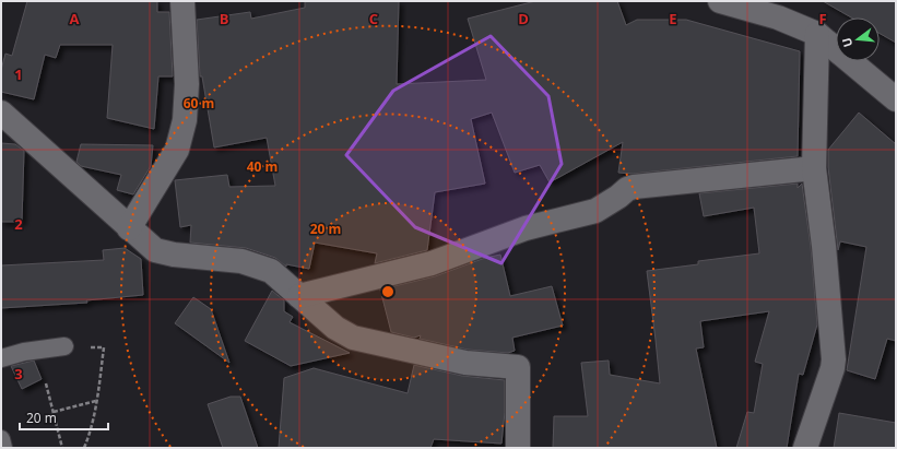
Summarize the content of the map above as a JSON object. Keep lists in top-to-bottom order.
{
  "scale_bar": "20 m",
  "north": "left",
  "grid": {
    "columns": [
      "A",
      "B",
      "C",
      "D",
      "E",
      "F"
    ],
    "rows": ["1", "2", "3"]
  },
  "rings": ["60 m", "40 m", "20 m"]
}
